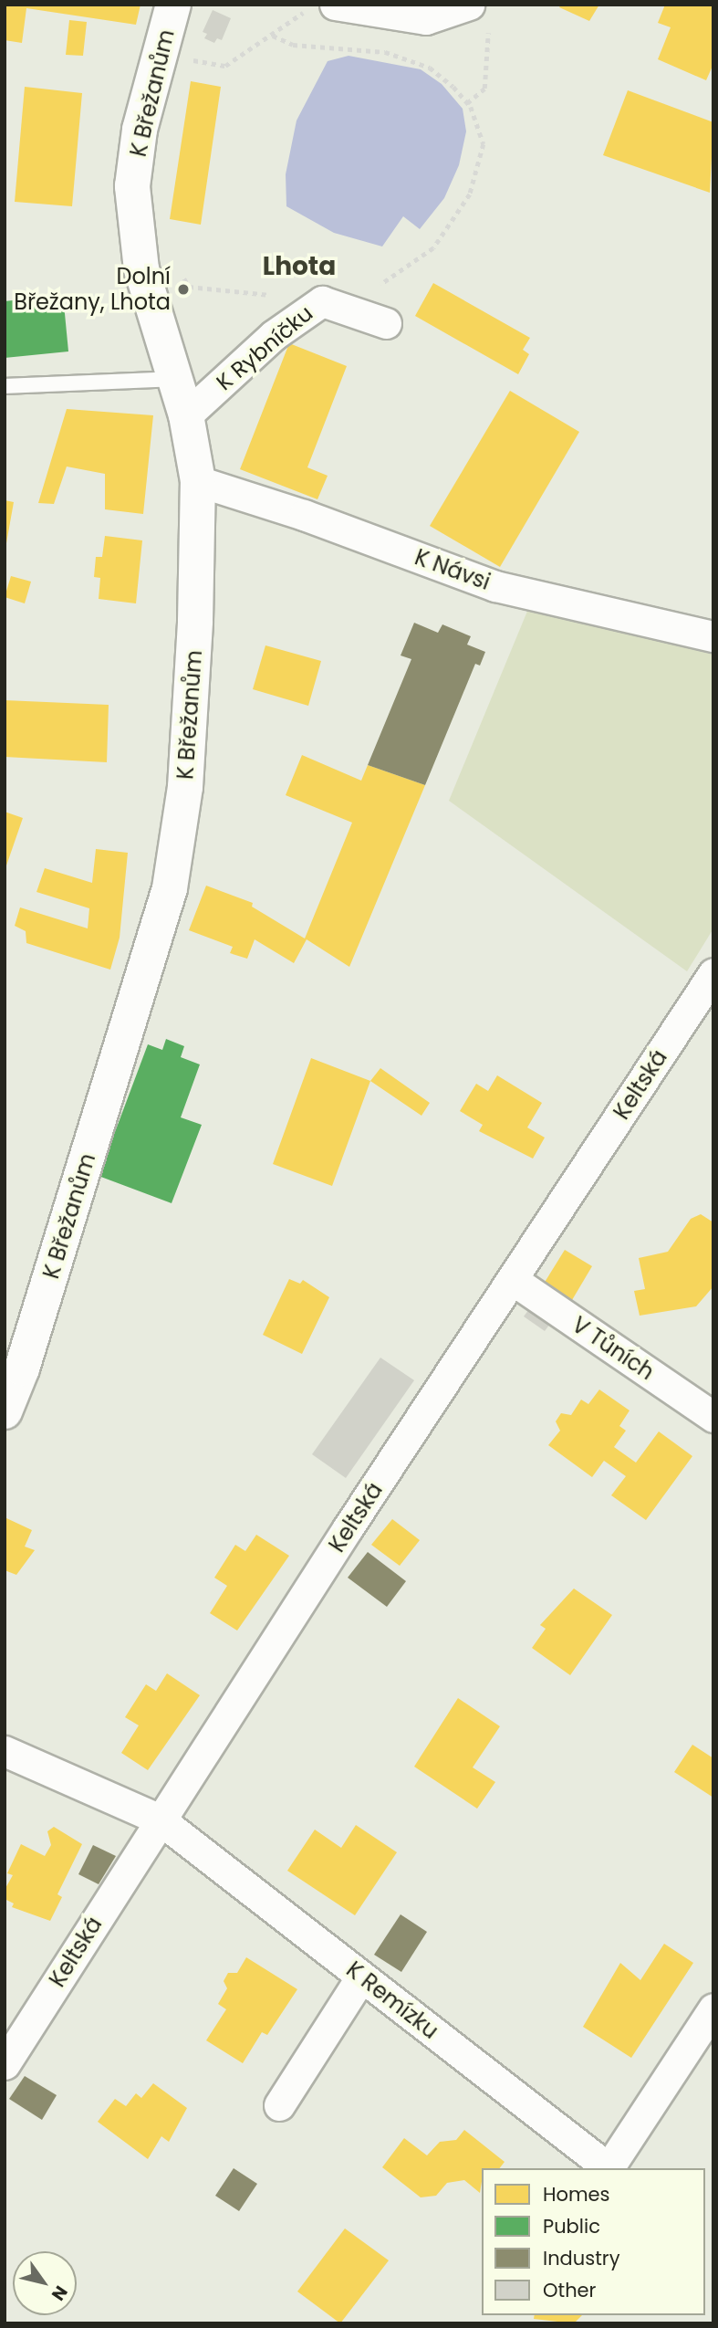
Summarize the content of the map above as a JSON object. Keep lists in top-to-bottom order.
{
  "streets": {
    "street": [
      "K Břežanům",
      "K Rybníčku",
      "K Návsi",
      "Keltská",
      "V Tůních",
      "K Remízku"
    ]
  },
  "crossings": [
    ["K Břežanům", "K Rybníčku"],
    ["K Břežanům", "K Návsi"],
    ["Keltská", "V Tůních"],
    ["Keltská", "K Remízku"]
  ],
  "districts": ["Lhota"],
  "places": ["Dolní Břežany, Lhota"],
  "legend": [
    "Homes",
    "Public",
    "Industry",
    "Other"
  ],
  "north": "bottom right"
}
